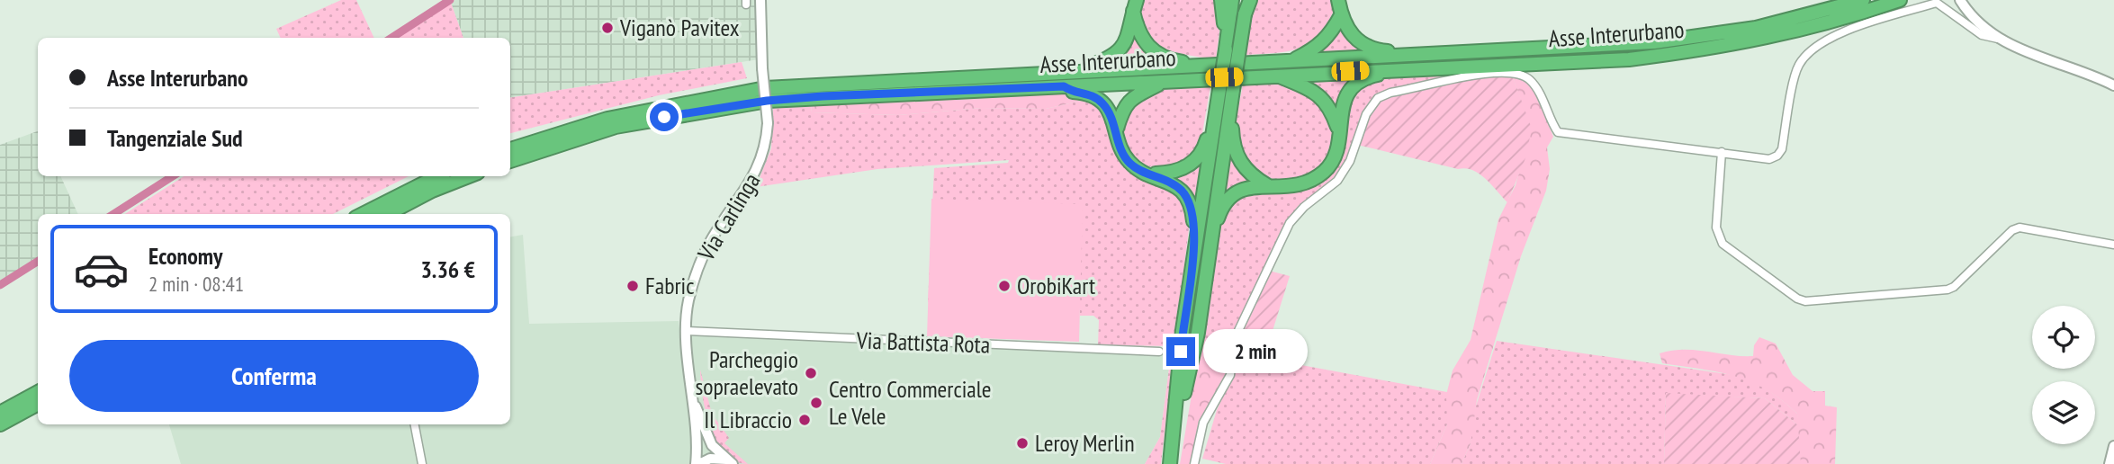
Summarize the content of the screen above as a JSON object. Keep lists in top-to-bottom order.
{
  "streets": {
    "highway": ["Asse Interurbano"],
    "street": ["Via Carlinga", "Via Battista Rota"]
  },
  "crossings": [
    ["Via Carlinga", "Via Battista Rota"]
  ],
  "places": [
    "Viganò Pavitex",
    "Fabric",
    "OrobiKart",
    "Parcheggio sopraelevato",
    "Centro Commerciale Le Vele",
    "Il Libraccio",
    "Leroy Merlin"
  ],
  "page": {
    "banner": ["Asse Interurbano", "Tangenziale Sud"],
    "list": [
      {
        "name": "Economy",
        "note": "2 min · 08:41",
        "value": "3.36 €"
      }
    ],
    "buttons": "Conferma",
    "bubble": "2 min"
  }
}
